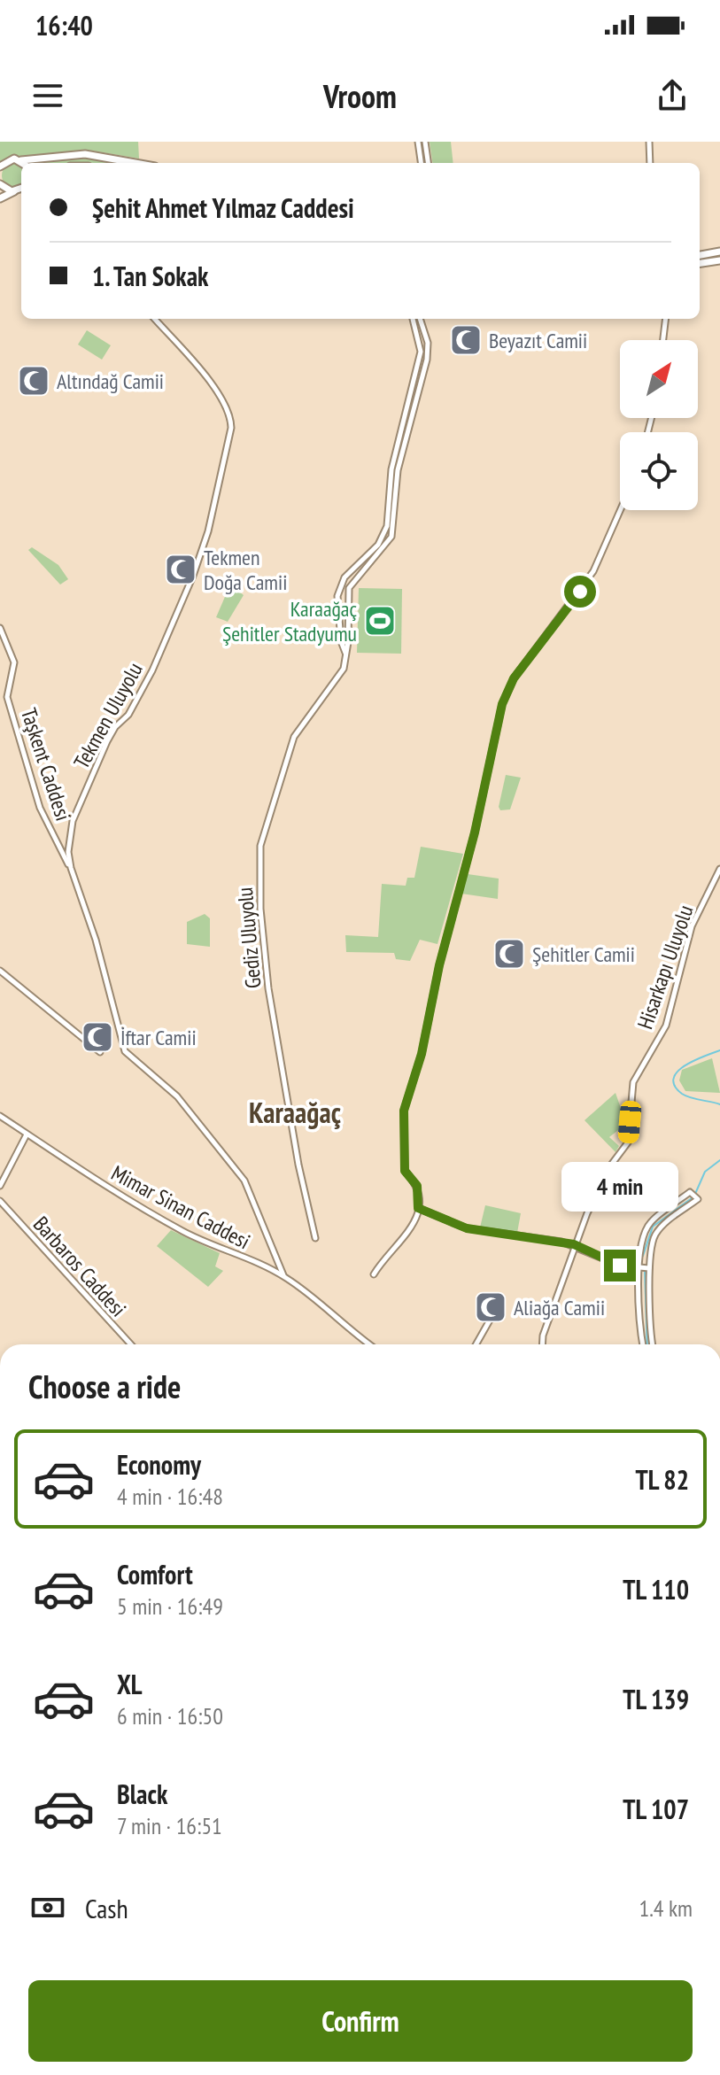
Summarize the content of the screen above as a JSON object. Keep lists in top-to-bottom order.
{
  "streets": {
    "street": [
      "Tekmen Uluyolu",
      "Taşkent Caddesi",
      "Gediz Uluyolu",
      "Hisarkapı Uluyolu",
      "Mimar Sinan Caddesi",
      "Barbaros Caddesi"
    ]
  },
  "crossings": [
    ["Tekmen Uluyolu", "Taşkent Caddesi"],
    ["Tekmen Uluyolu", "Mimar Sinan Caddesi"]
  ],
  "districts": ["Karaağaç"],
  "places": {
    "mosque": [
      "Beyazıt Camii",
      "Altındağ Camii",
      "Tekmen Doğa Camii",
      "Şehitler Camii",
      "İftar Camii",
      "Aliağa Camii"
    ],
    "sports": ["Karaağaç Şehitler Stadyumu"]
  },
  "north": "top right",
  "page": {
    "status": "16:40",
    "header": "Vroom",
    "banner": ["Şehit Ahmet Yılmaz Caddesi", "1. Tan Sokak"],
    "bubble": "4 min",
    "heading": "Choose a ride",
    "list": [
      {
        "name": "Economy",
        "note": "4 min · 16:48",
        "value": "TL 82"
      },
      {
        "name": "Comfort",
        "note": "5 min · 16:49",
        "value": "TL 110"
      },
      {
        "name": "XL",
        "note": "6 min · 16:50",
        "value": "TL 139"
      },
      {
        "name": "Black",
        "note": "7 min · 16:51",
        "value": "TL 107"
      }
    ],
    "pay": ["Cash", "1.4 km"],
    "buttons": "Confirm"
  }
}
